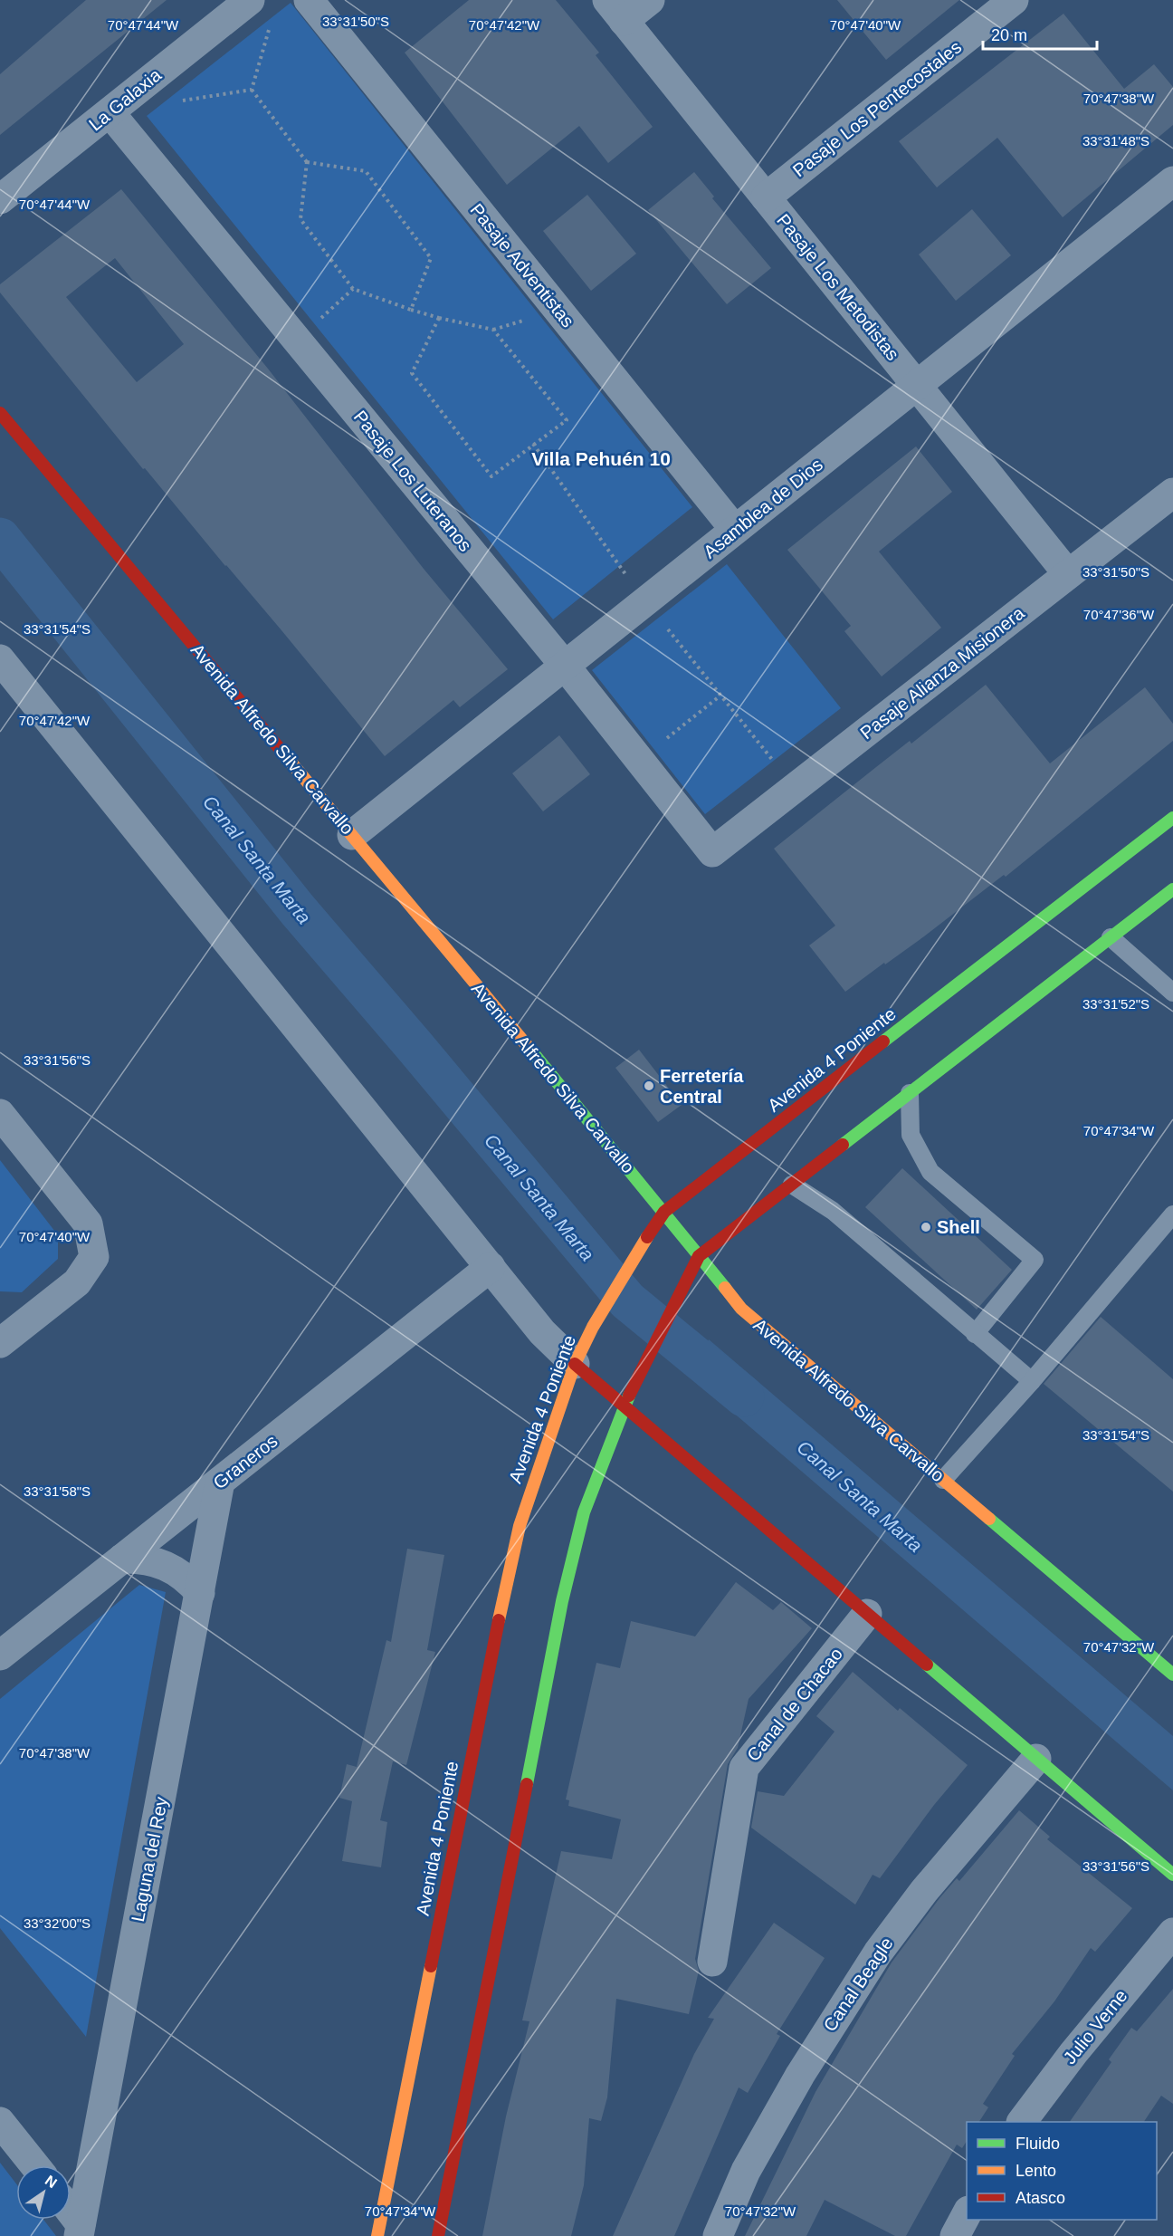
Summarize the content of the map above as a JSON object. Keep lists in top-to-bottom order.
{
  "streets": {
    "street": [
      "La Galaxia",
      "Pasaje Los Pentecostales",
      "Pasaje Adventistas",
      "Pasaje Los Metodistas",
      "Pasaje Los Luteranos",
      "Asamblea de Dios",
      "Pasaje Alianza Misionera",
      "Avenida Alfredo Silva Carvallo",
      "Avenida 4 Poniente",
      "Graneros",
      "Canal de Chacao",
      "Laguna del Rey",
      "Canal Beagle",
      "Julio Verne"
    ]
  },
  "crossings": [
    ["La Galaxia", "Pasaje Los Luteranos"],
    ["Pasaje Los Pentecostales", "Pasaje Los Metodistas"],
    ["Pasaje Adventistas", "Asamblea de Dios"],
    ["Pasaje Los Metodistas", "Asamblea de Dios"],
    ["Pasaje Los Metodistas", "Pasaje Alianza Misionera"],
    ["Pasaje Los Luteranos", "Asamblea de Dios"],
    ["Pasaje Los Luteranos", "Pasaje Alianza Misionera"],
    ["Asamblea de Dios", "Avenida Alfredo Silva Carvallo"],
    ["Avenida Alfredo Silva Carvallo", "Avenida 4 Poniente"],
    ["Graneros", "Laguna del Rey"]
  ],
  "districts": ["Villa Pehuén 10"],
  "water": ["Canal Santa Marta"],
  "places": ["Ferretería Central", "Shell"],
  "legend": ["Fluido", "Lento", "Atasco"],
  "scale_bar": "20 m",
  "north": "top right",
  "coordinates": [
    "33°31'50\"S",
    "70°47'44\"W",
    "70°47'42\"W",
    "70°47'40\"W",
    "70°47'38\"W",
    "33°31'48\"S",
    "70°47'36\"W",
    "33°31'54\"S",
    "33°31'52\"S",
    "33°31'56\"S",
    "70°47'34\"W",
    "33°31'58\"S",
    "70°47'32\"W",
    "33°32'00\"S"
  ]
}
